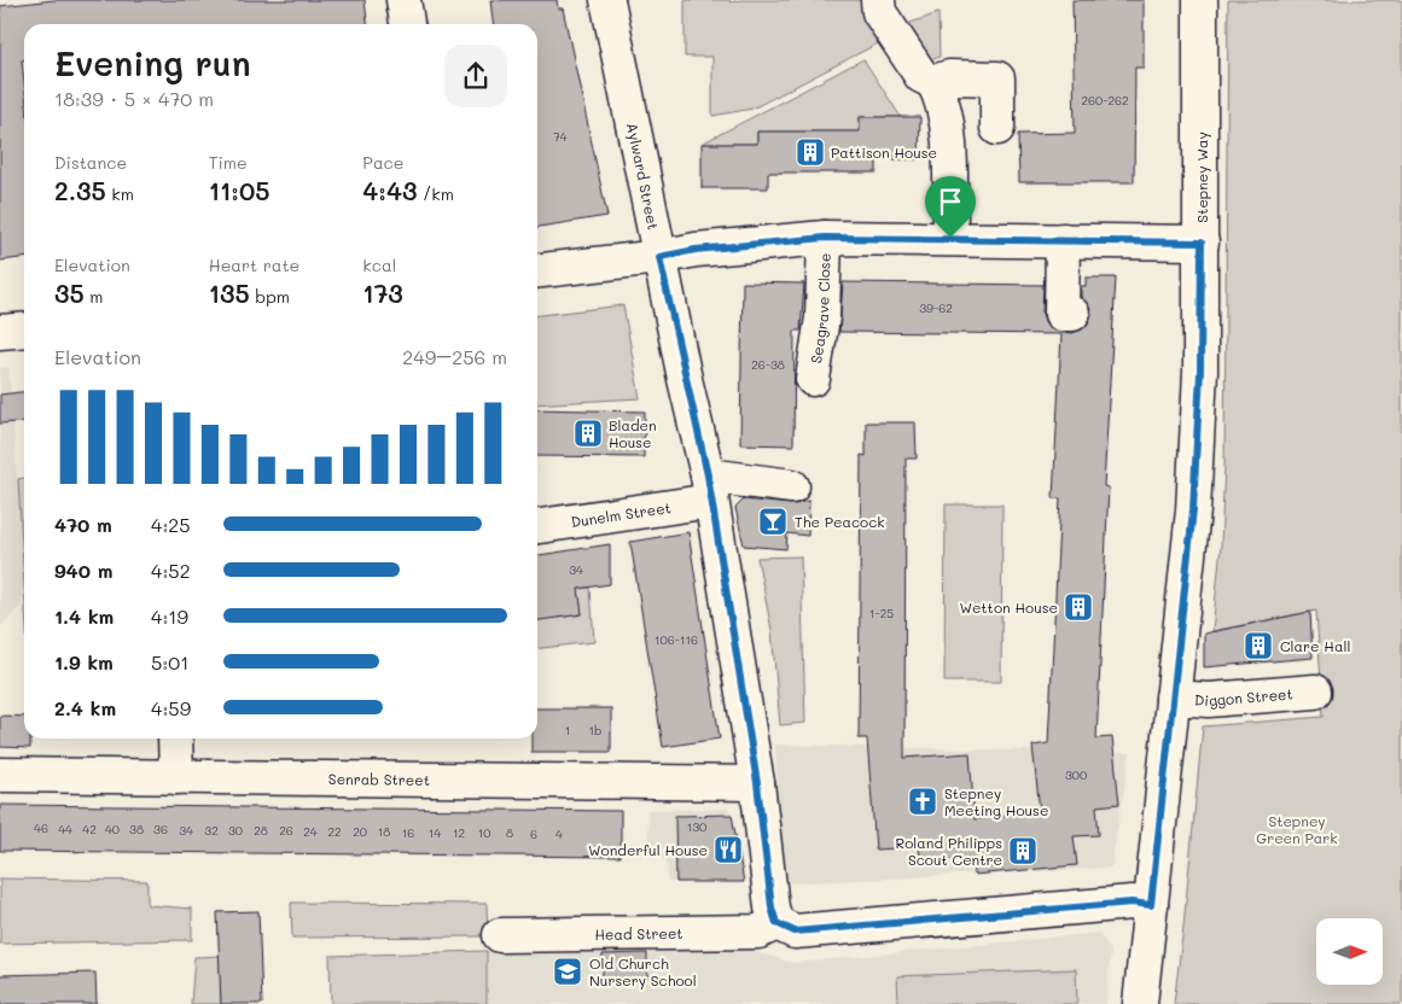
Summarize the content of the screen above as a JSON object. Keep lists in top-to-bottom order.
{
  "streets": {
    "street": [
      "Aylward Street",
      "Stepney Way",
      "Seagrave Close",
      "Dunelm Street",
      "Diggon Street",
      "Senrab Street",
      "Head Street"
    ]
  },
  "crossings": [
    ["Aylward Street", "Dunelm Street"],
    ["Aylward Street", "Senrab Street"],
    ["Aylward Street", "Head Street"],
    ["Stepney Way", "Diggon Street"]
  ],
  "parks": ["Stepney Green Park"],
  "places": {
    "building": [
      "Pattison House",
      "Bladen House",
      "Wetton House",
      "Clare Hall",
      "Roland Philipps Scout Centre"
    ],
    "bar": ["The Peacock"],
    "church": ["Stepney Meeting House"],
    "restaurant": ["Wonderful House"],
    "school or university": ["Old Church Nursery School"]
  },
  "house_numbers": [
    "260-262",
    "74",
    "39-62",
    "26-38",
    "34",
    "1-25",
    "106-116",
    "1",
    "1b",
    "300",
    "130",
    "46",
    "44",
    "42",
    "40",
    "38",
    "36",
    "34",
    "32",
    "30",
    "28",
    "26",
    "24",
    "22",
    "20",
    "18",
    "16",
    "14",
    "12",
    "10",
    "8",
    "6",
    "4"
  ],
  "north": "right",
  "page": {
    "heading": ["Evening run", "18:39 · 5 × 470 m"],
    "stats": [
      ["Distance", "2.35 km"],
      ["Time", "11:05"],
      ["Pace", "4:43 /km"],
      ["Elevation", "35 m"],
      ["Heart rate", "135 bpm"],
      ["kcal", "173"]
    ],
    "chart": ["Elevation", "249–256 m"],
    "list": [
      {
        "name": "470 m",
        "note": "4:25"
      },
      {
        "name": "940 m",
        "note": "4:52"
      },
      {
        "name": "1.4 km",
        "note": "4:19"
      },
      {
        "name": "1.9 km",
        "note": "5:01"
      },
      {
        "name": "2.4 km",
        "note": "4:59"
      }
    ]
  }
}
